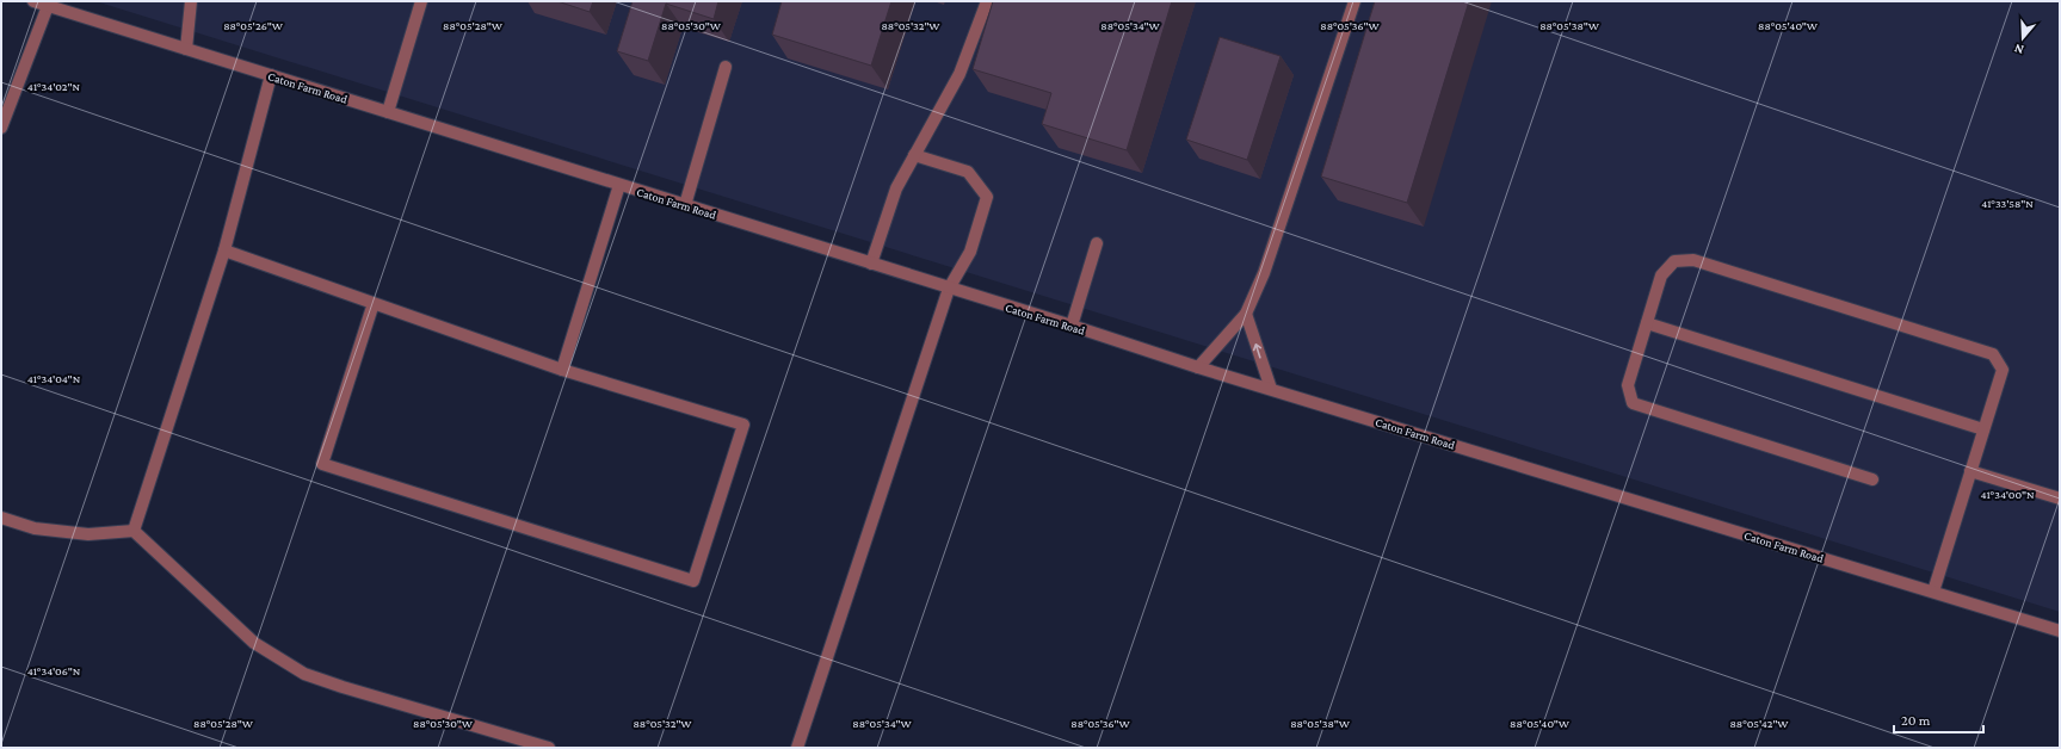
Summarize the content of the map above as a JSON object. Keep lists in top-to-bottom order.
{
  "streets": {
    "street": ["Caton Farm Road"]
  },
  "scale_bar": "20 m",
  "north": "bottom",
  "coordinates": [
    "88°05'26\"W",
    "88°05'28\"W",
    "88°05'30\"W",
    "88°05'32\"W",
    "88°05'34\"W",
    "88°05'36\"W",
    "88°05'38\"W",
    "88°05'40\"W",
    "41°34'02\"N",
    "41°33'58\"N",
    "41°34'04\"N",
    "41°34'00\"N",
    "41°34'06\"N",
    "88°05'42\"W"
  ]
}
